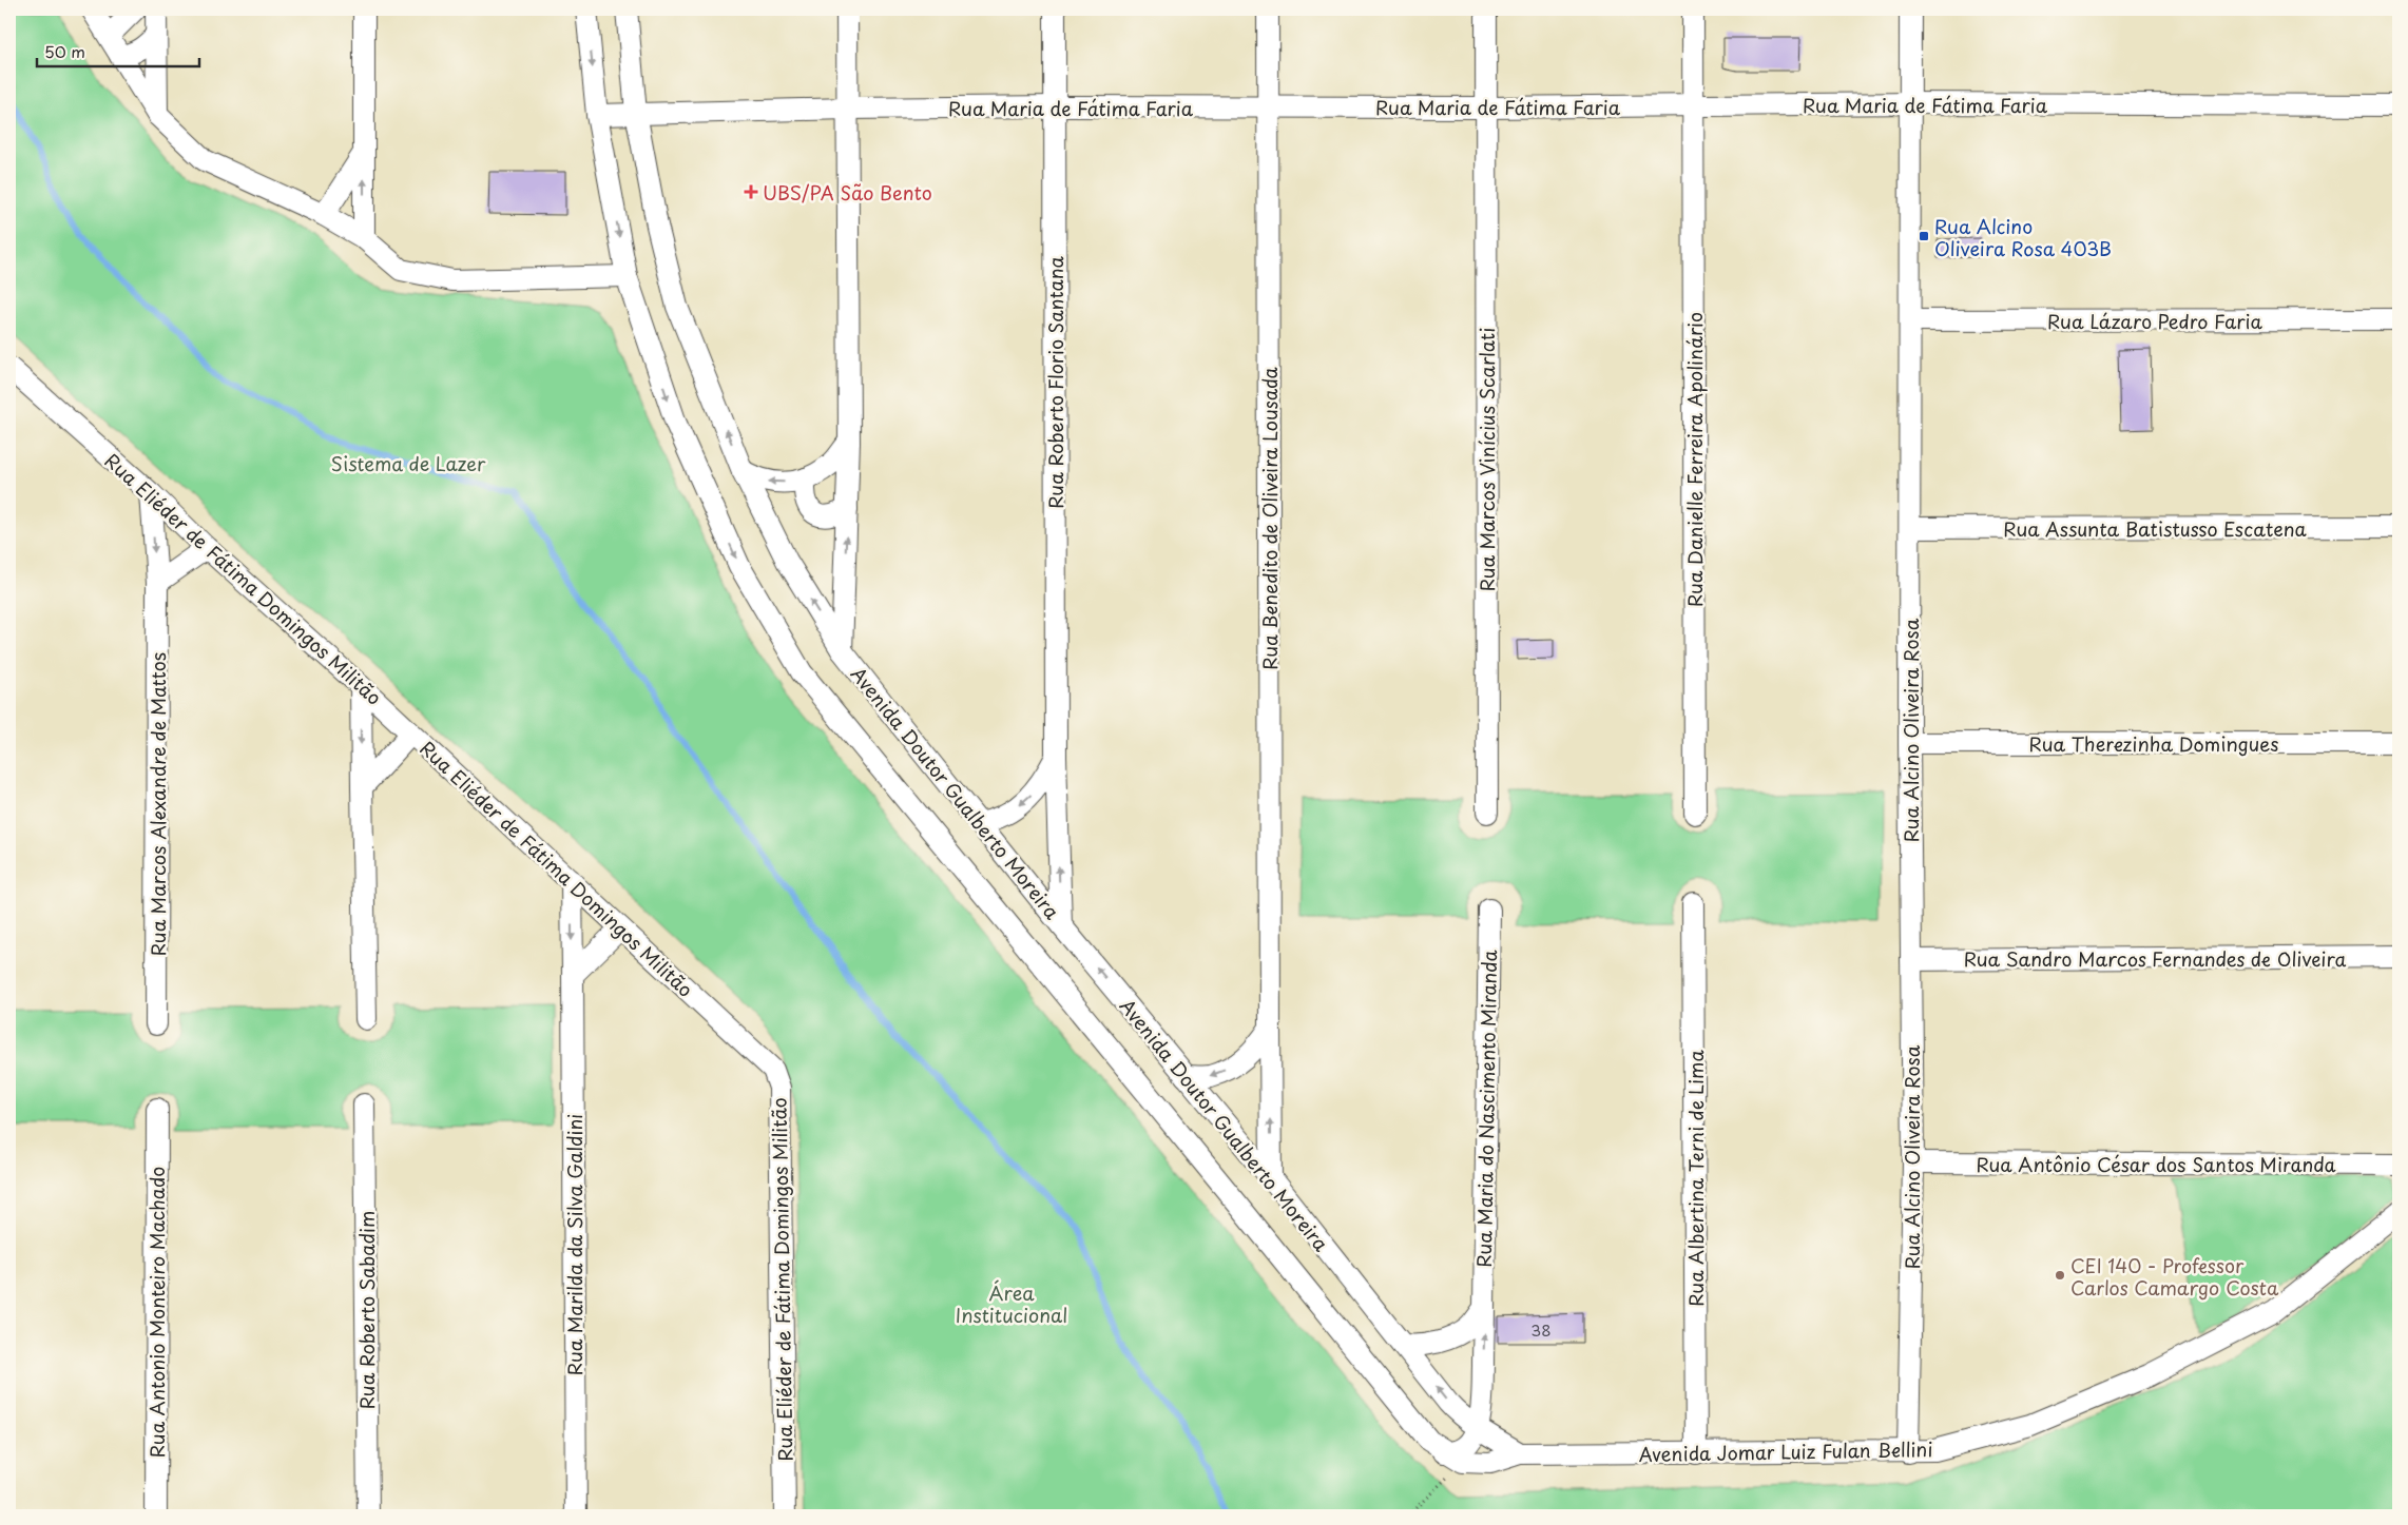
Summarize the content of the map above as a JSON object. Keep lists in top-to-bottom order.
{
  "streets": {
    "street": [
      "Rua Maria de Fátima Faria",
      "Rua Lázaro Pedro Faria",
      "Rua Roberto Florio Santana",
      "Rua Marcos Vinícius Scarlati",
      "Rua Danielle Ferreira Apolinário",
      "Rua Benedito de Oliveira Lousada",
      "Rua Assunta Batistusso Escatena",
      "Rua Eliéder de Fátima Domingos Militão",
      "Rua Alcino Oliveira Rosa",
      "Rua Therezinha Domingues",
      "Avenida Doutor Gualberto Moreira",
      "Rua Marcos Alexandre de Mattos",
      "Rua Sandro Marcos Fernandes de Oliveira",
      "Rua Maria do Nascimento Miranda",
      "Rua Antônio César dos Santos Miranda",
      "Rua Albertina Terni de Lima",
      "Rua Marilda da Silva Galdini",
      "Rua Roberto Sabadim",
      "Rua Antonio Monteiro Machado",
      "Avenida Jomar Luiz Fulan Bellini"
    ]
  },
  "crossings": [
    ["Rua Maria de Fátima Faria", "Rua Roberto Florio Santana"],
    ["Rua Maria de Fátima Faria", "Rua Marcos Vinícius Scarlati"],
    ["Rua Maria de Fátima Faria", "Rua Danielle Ferreira Apolinário"],
    ["Rua Maria de Fátima Faria", "Rua Benedito de Oliveira Lousada"],
    ["Rua Maria de Fátima Faria", "Rua Alcino Oliveira Rosa"],
    ["Rua Maria de Fátima Faria", "Avenida Doutor Gualberto Moreira"],
    ["Rua Lázaro Pedro Faria", "Rua Alcino Oliveira Rosa"],
    ["Rua Roberto Florio Santana", "Avenida Doutor Gualberto Moreira"],
    ["Rua Benedito de Oliveira Lousada", "Avenida Doutor Gualberto Moreira"],
    ["Rua Assunta Batistusso Escatena", "Rua Alcino Oliveira Rosa"],
    ["Rua Eliéder de Fátima Domingos Militão", "Rua Marcos Alexandre de Mattos"],
    ["Rua Eliéder de Fátima Domingos Militão", "Rua Marilda da Silva Galdini"],
    ["Rua Alcino Oliveira Rosa", "Rua Therezinha Domingues"],
    ["Rua Alcino Oliveira Rosa", "Rua Sandro Marcos Fernandes de Oliveira"],
    ["Rua Alcino Oliveira Rosa", "Rua Antônio César dos Santos Miranda"],
    ["Rua Alcino Oliveira Rosa", "Avenida Jomar Luiz Fulan Bellini"],
    ["Avenida Doutor Gualberto Moreira", "Rua Maria do Nascimento Miranda"],
    ["Avenida Doutor Gualberto Moreira", "Avenida Jomar Luiz Fulan Bellini"],
    ["Rua Albertina Terni de Lima", "Avenida Jomar Luiz Fulan Bellini"]
  ],
  "parks": ["Sistema de Lazer", "Área Institucional"],
  "places": {
    "health": ["UBS/PA São Bento"],
    "transit": ["Rua Alcino Oliveira Rosa 403B"],
    "other": ["CEI 140 - Professor Carlos Camargo Costa"]
  },
  "house_numbers": ["38"],
  "scale_bar": "50 m"
}
